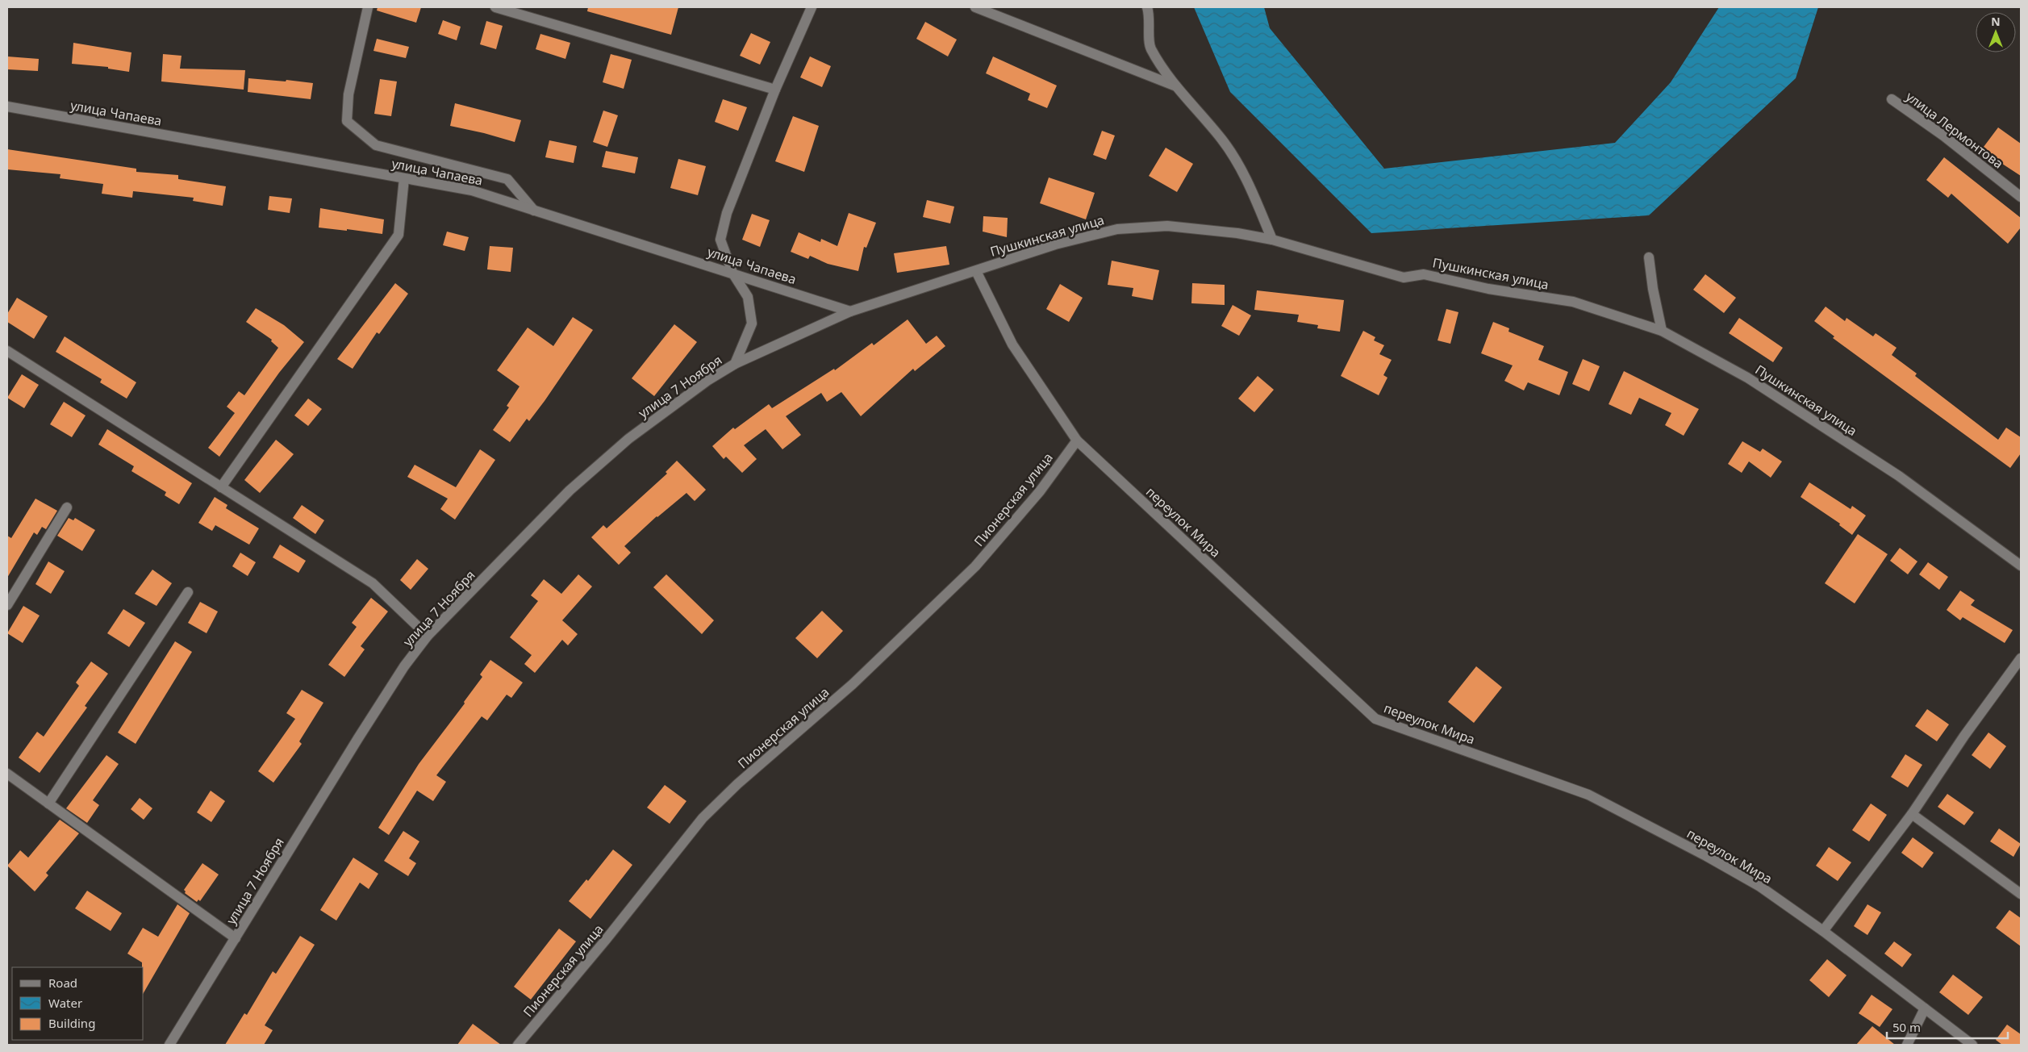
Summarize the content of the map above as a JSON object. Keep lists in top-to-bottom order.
{
  "streets": {
    "street": [
      "улица Чапаева",
      "улица Лермонтова",
      "Пушкинская улица",
      "улица 7 Ноября",
      "Пионерская улица",
      "переулок Мира"
    ]
  },
  "crossings": [
    ["улица Чапаева", "Пушкинская улица"],
    ["улица Чапаева", "улица 7 Ноября"],
    ["Пушкинская улица", "улица 7 Ноября"],
    ["Пушкинская улица", "переулок Мира"],
    ["Пионерская улица", "переулок Мира"]
  ],
  "legend": ["Road", "Water", "Building"],
  "scale_bar": "50 m",
  "north": "top"
}
